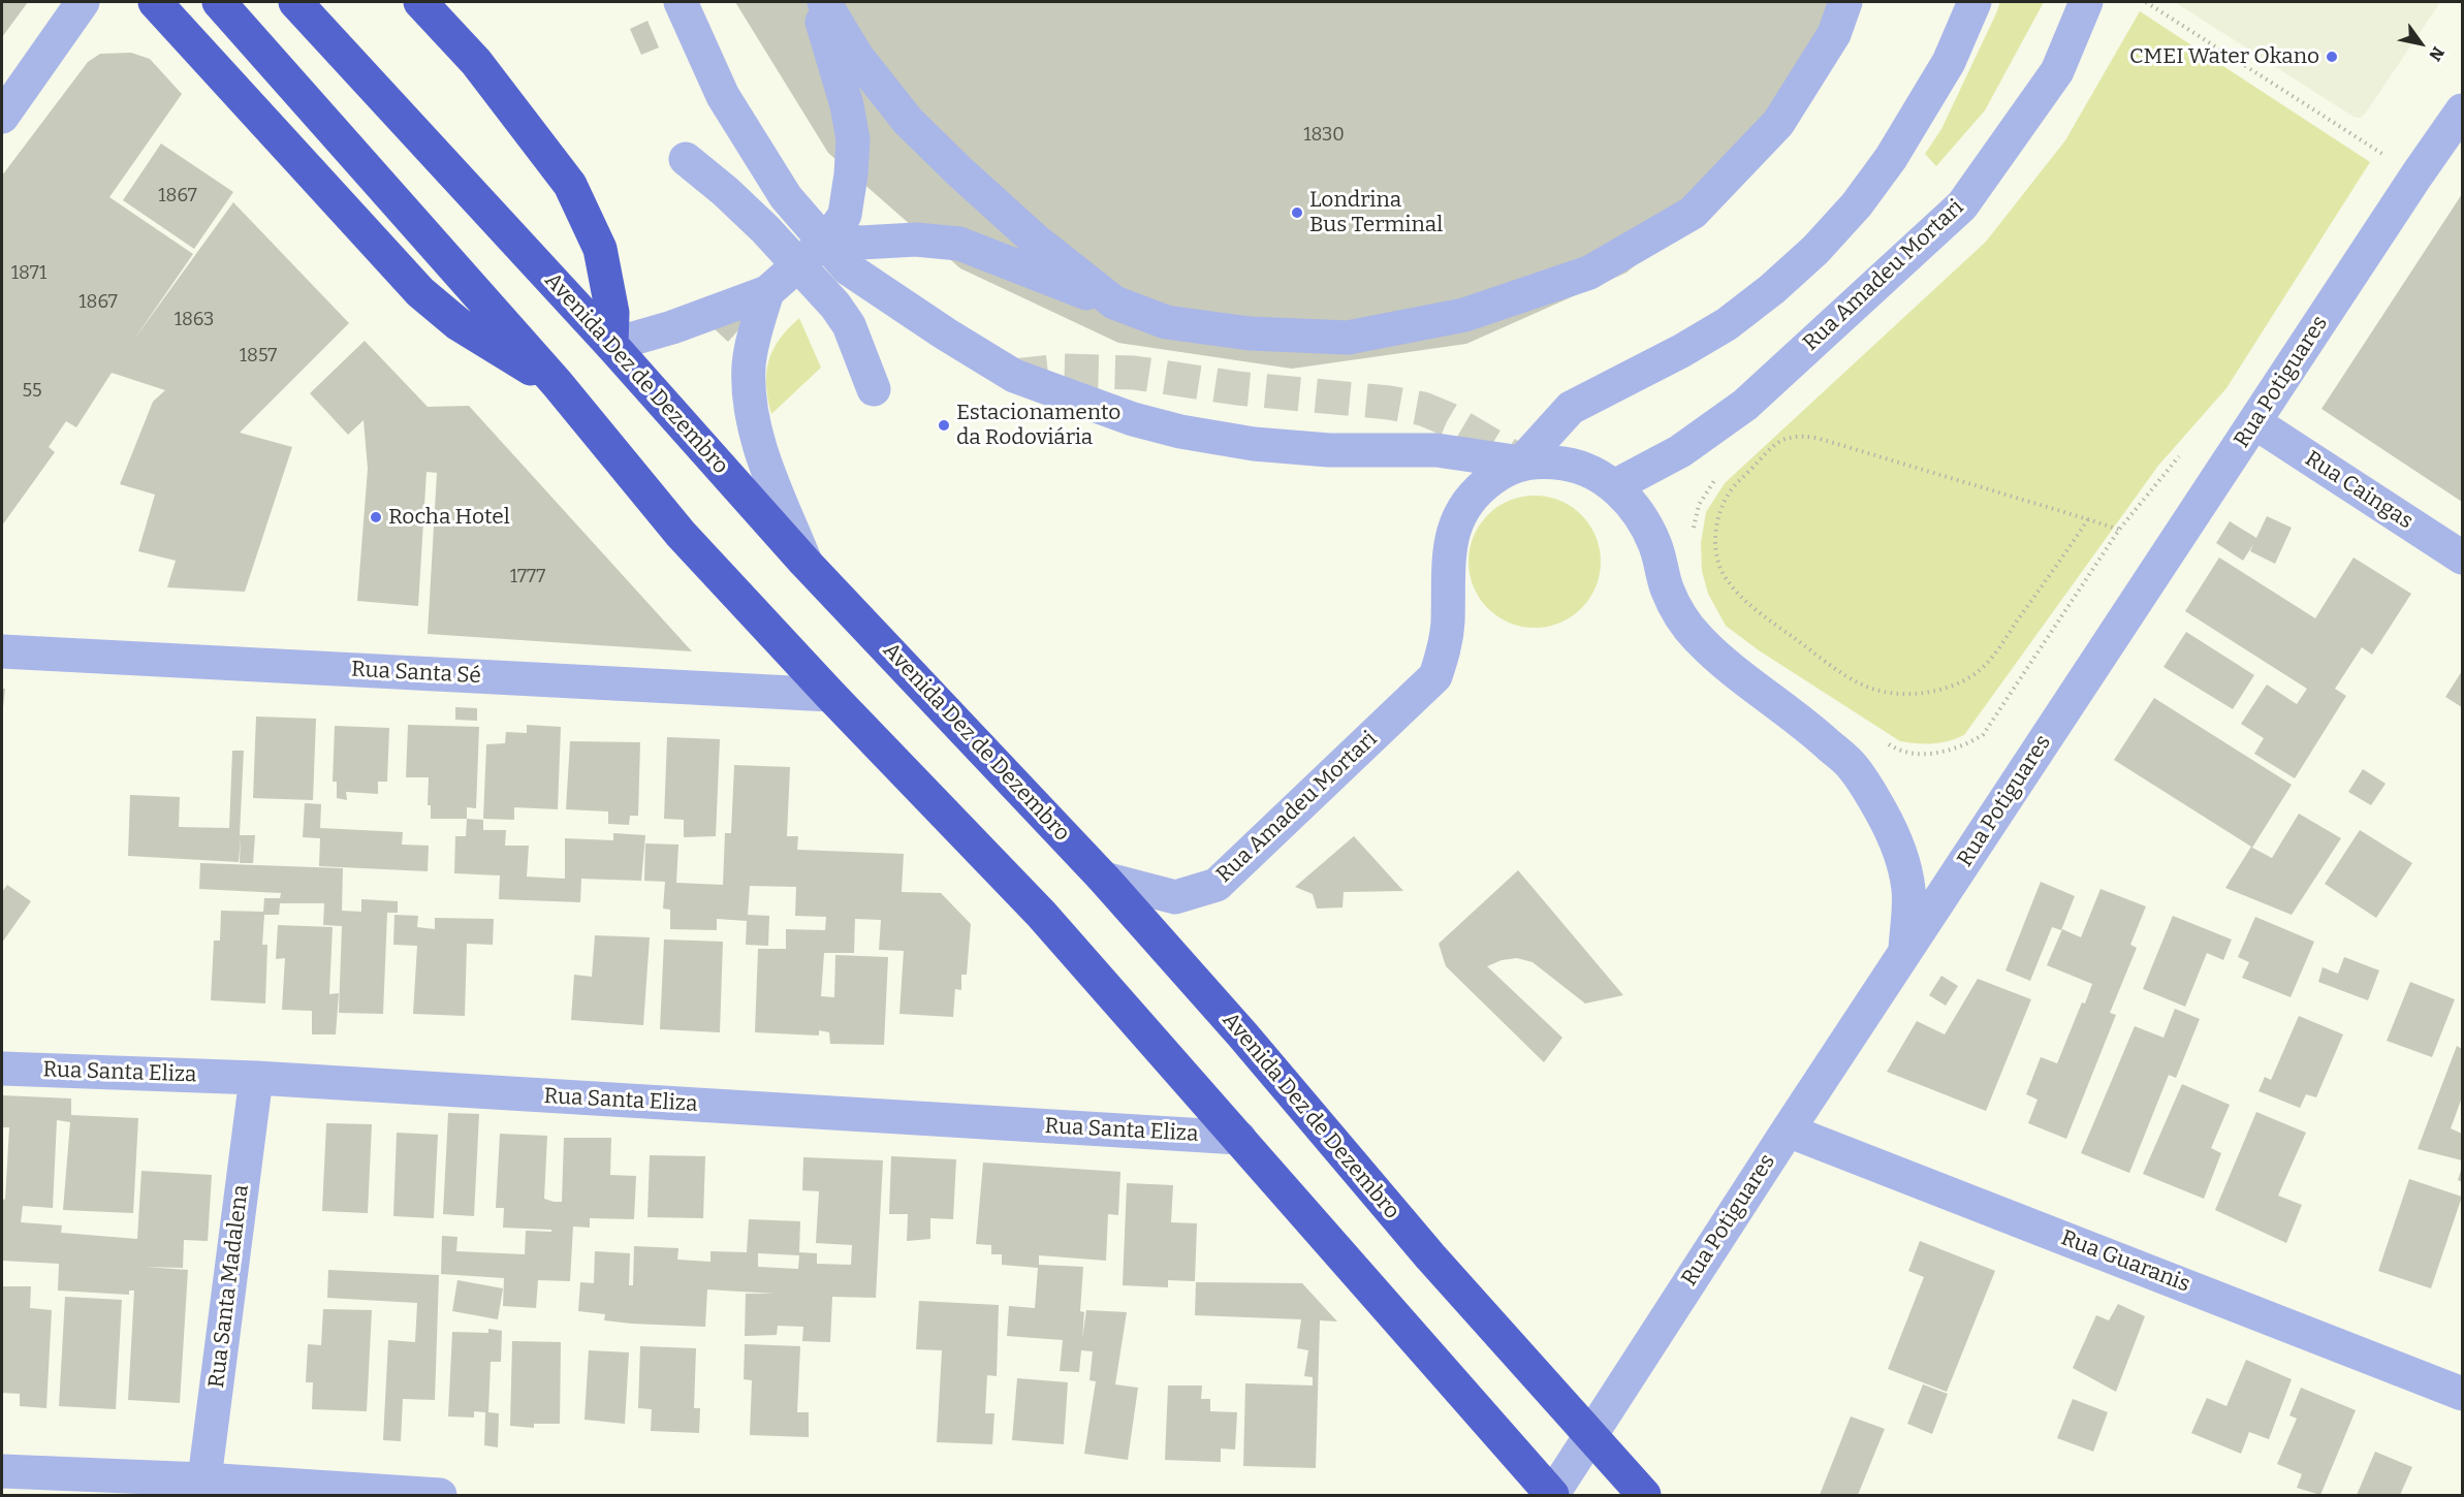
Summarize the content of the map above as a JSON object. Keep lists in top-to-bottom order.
{
  "streets": {
    "highway": ["Avenida Dez de Dezembro"],
    "street": [
      "Rua Amadeu Mortari",
      "Rua Potiguares",
      "Rua Caingas",
      "Rua Santa Sé",
      "Rua Santa Eliza",
      "Rua Guaranis",
      "Rua Santa Madalena"
    ]
  },
  "crossings": [
    ["Rua Amadeu Mortari", "Avenida Dez de Dezembro"],
    ["Avenida Dez de Dezembro", "Rua Potiguares"],
    ["Rua Potiguares", "Rua Caingas"],
    ["Rua Potiguares", "Rua Guaranis"],
    ["Rua Santa Eliza", "Rua Santa Madalena"]
  ],
  "places": [
    "CMEI Water Okano",
    "Londrina Bus Terminal",
    "Estacionamento da Rodoviária",
    "Rocha Hotel"
  ],
  "house_numbers": [
    "1830",
    "1867",
    "1871",
    "1867",
    "1863",
    "1857",
    "55",
    "1777"
  ],
  "north": "bottom right"
}
